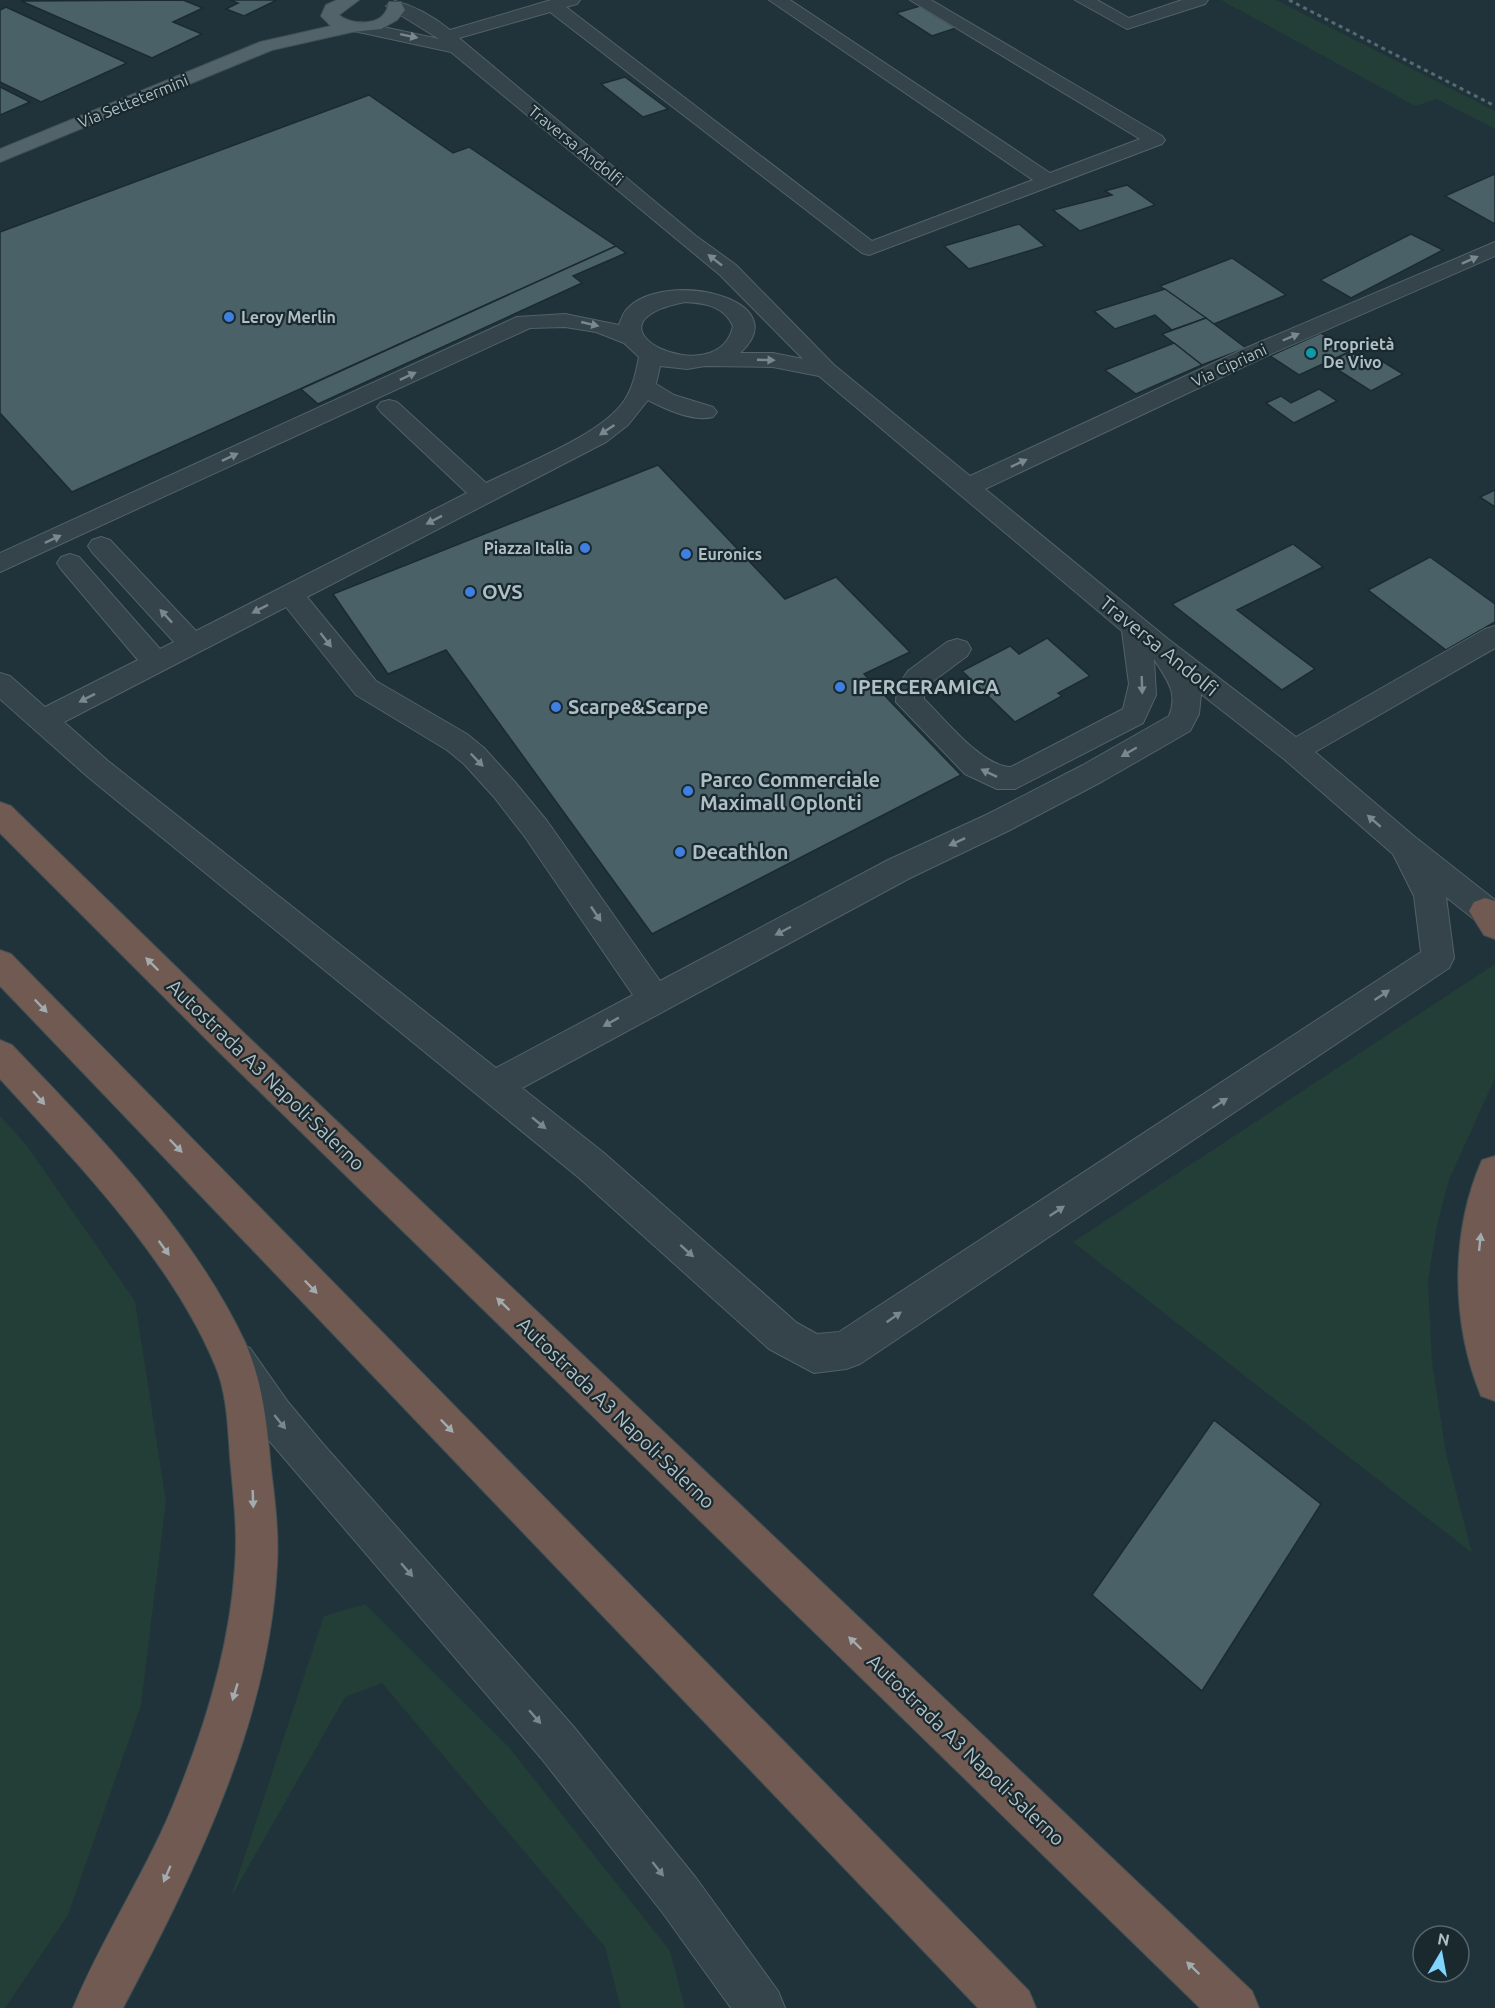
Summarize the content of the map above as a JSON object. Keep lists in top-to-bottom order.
{
  "streets": {
    "highway": ["Autostrada A3 Napoli-Salerno"],
    "main road": ["Via Settetermini"],
    "street": ["Traversa Andolfi", "Via Cipriani"]
  },
  "crossings": [
    ["Via Settetermini", "Traversa Andolfi"],
    ["Traversa Andolfi", "Via Cipriani"]
  ],
  "one_way": ["Via Cipriani"],
  "places": [
    "Leroy Merlin",
    "Proprietà De Vivo",
    "Piazza Italia",
    "Euronics",
    "OVS",
    "IPERCERAMICA",
    "Scarpe&Scarpe",
    "Parco Commerciale Maximall Oplonti",
    "Decathlon"
  ],
  "north": "top"
}
